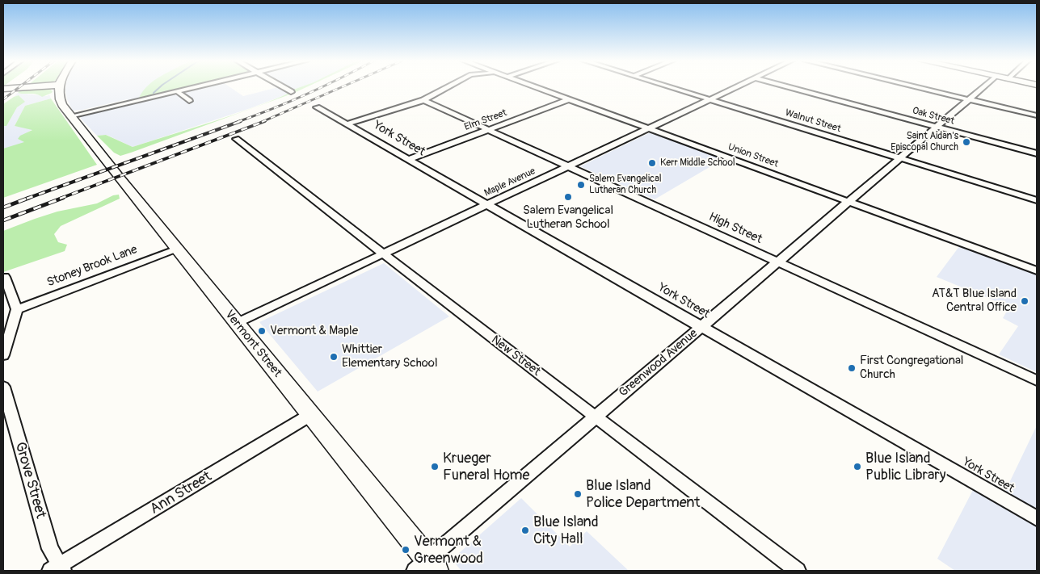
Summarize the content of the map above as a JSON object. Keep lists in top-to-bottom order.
{
  "streets": {
    "street": [
      "Oak Street",
      "Elm Street",
      "Walnut Street",
      "York Street",
      "Union Street",
      "Maple Avenue",
      "High Street",
      "Stoney Brook Lane",
      "Vermont Street",
      "New Street",
      "Greenwood Avenue",
      "Grove Street",
      "Ann Street"
    ]
  },
  "crossings": [
    ["Oak Street", "Greenwood Avenue"],
    ["Elm Street", "York Street"],
    ["Elm Street", "Union Street"],
    ["Elm Street", "High Street"],
    ["Walnut Street", "Maple Avenue"],
    ["Walnut Street", "Greenwood Avenue"],
    ["York Street", "Maple Avenue"],
    ["York Street", "Greenwood Avenue"],
    ["Union Street", "Maple Avenue"],
    ["Union Street", "Greenwood Avenue"],
    ["Maple Avenue", "High Street"],
    ["Maple Avenue", "Vermont Street"],
    ["Maple Avenue", "New Street"],
    ["High Street", "Greenwood Avenue"],
    ["Stoney Brook Lane", "Vermont Street"],
    ["Vermont Street", "Greenwood Avenue"],
    ["Vermont Street", "Ann Street"],
    ["New Street", "Greenwood Avenue"],
    ["Grove Street", "Ann Street"]
  ],
  "places": [
    "Saint Aidan's Episcopal Church",
    "Kerr Middle School",
    "Salem Evangelical Lutheran Church",
    "Salem Evangelical Lutheran School",
    "AT&T Blue Island Central Office",
    "Vermont & Maple",
    "Whittier Elementary School",
    "First Congregational Church",
    "Krueger Funeral Home",
    "Blue Island Public Library",
    "Blue Island Police Department",
    "Blue Island City Hall",
    "Vermont & Greenwood"
  ]
}
